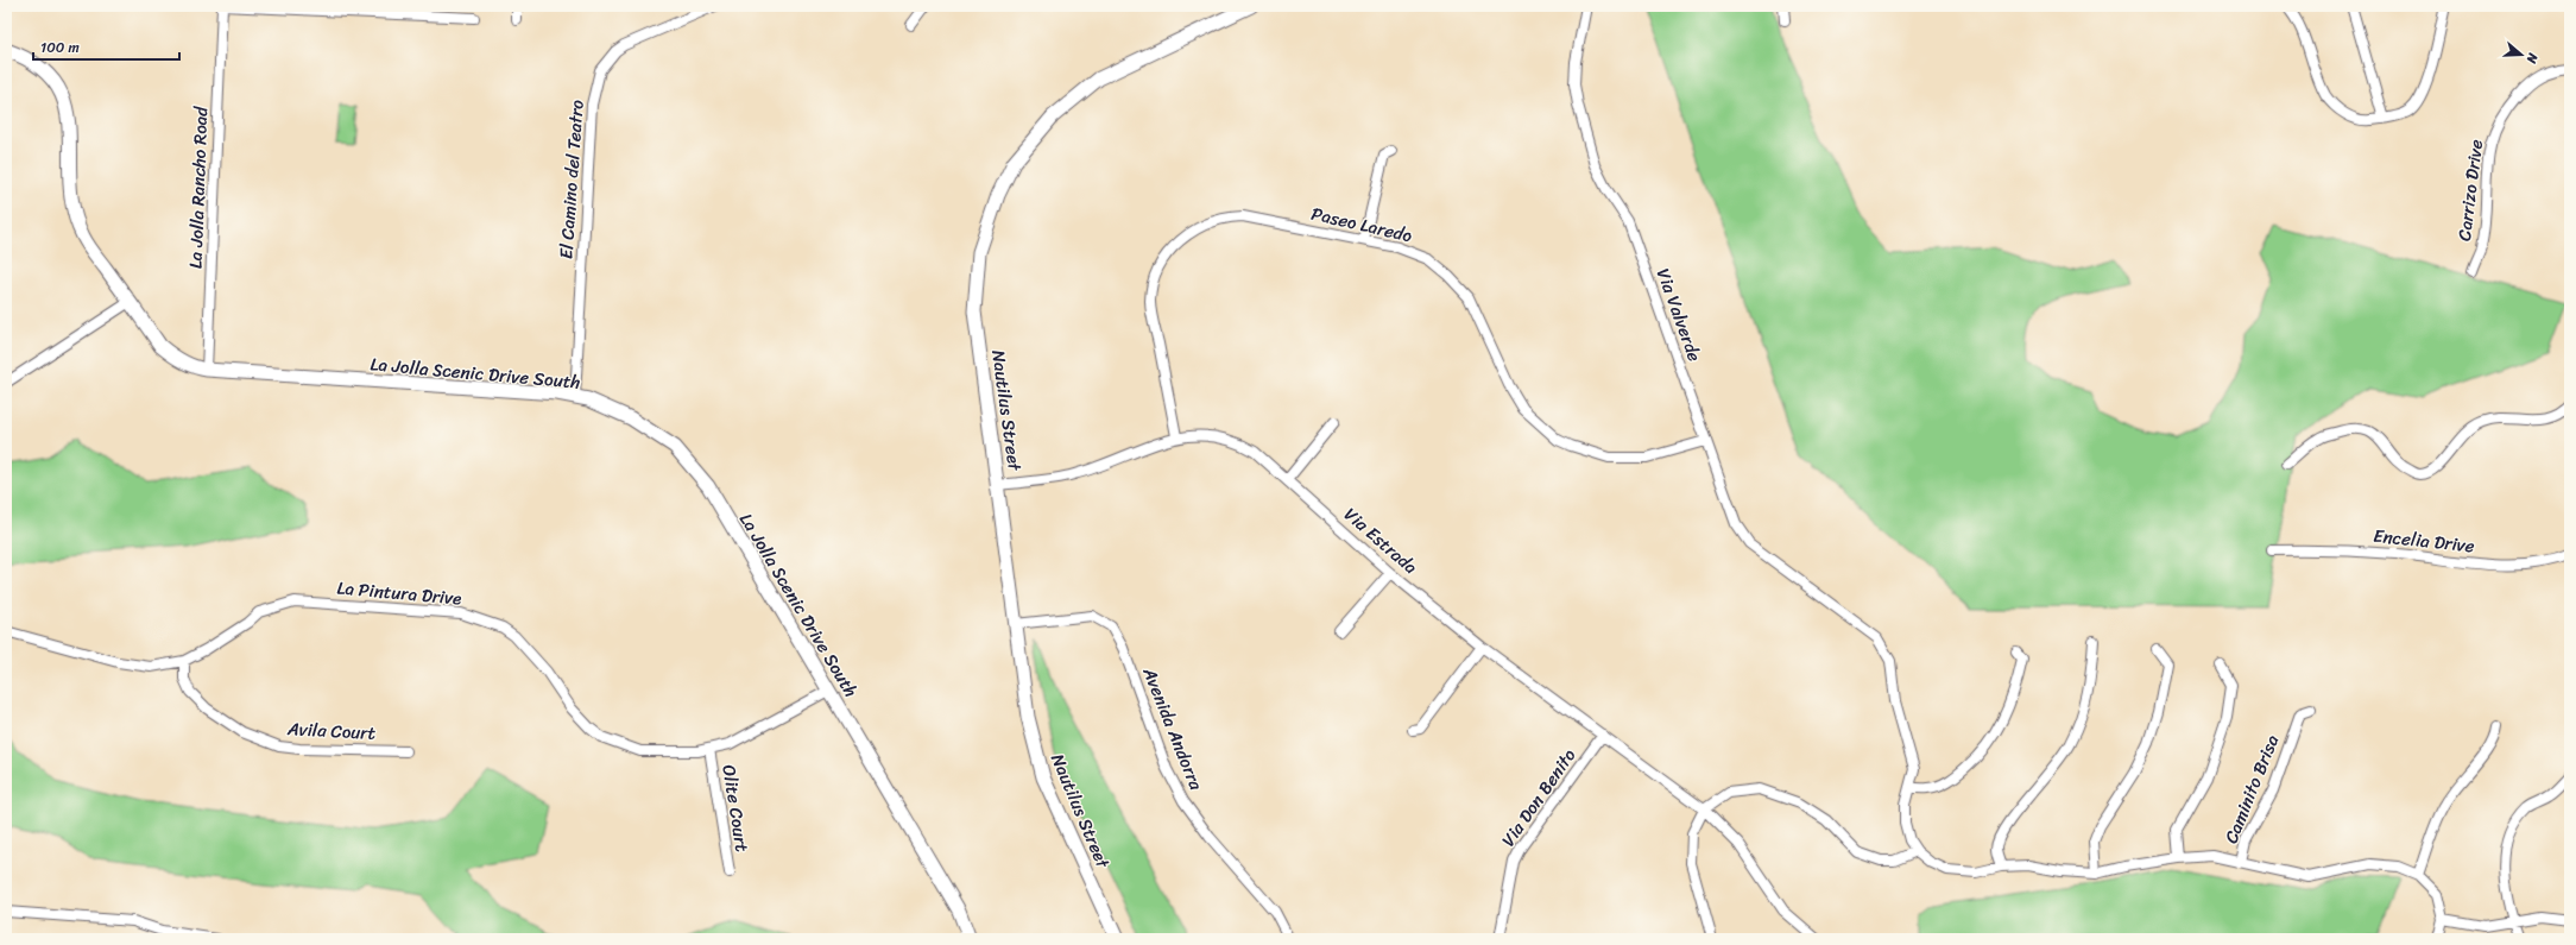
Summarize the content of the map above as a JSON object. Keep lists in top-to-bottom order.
{
  "streets": {
    "street": [
      "El Camino del Teatro",
      "La Jolla Rancho Road",
      "Carrizo Drive",
      "Paseo Laredo",
      "Via Valverde",
      "La Jolla Scenic Drive South",
      "Nautilus Street",
      "Via Estrada",
      "Encelia Drive",
      "La Pintura Drive",
      "Avenida Andorra",
      "Avila Court",
      "Caminito Brisa",
      "Via Don Benito",
      "Olite Court"
    ]
  },
  "crossings": [
    ["El Camino del Teatro", "La Jolla Scenic Drive South"],
    ["La Jolla Rancho Road", "La Jolla Scenic Drive South"],
    ["Paseo Laredo", "Via Valverde"],
    ["Paseo Laredo", "Via Estrada"],
    ["La Jolla Scenic Drive South", "La Pintura Drive"],
    ["Nautilus Street", "Via Estrada"],
    ["Nautilus Street", "Avenida Andorra"],
    ["Via Estrada", "Via Don Benito"],
    ["La Pintura Drive", "Avila Court"],
    ["La Pintura Drive", "Olite Court"]
  ],
  "scale_bar": "100 m",
  "north": "right"
}
